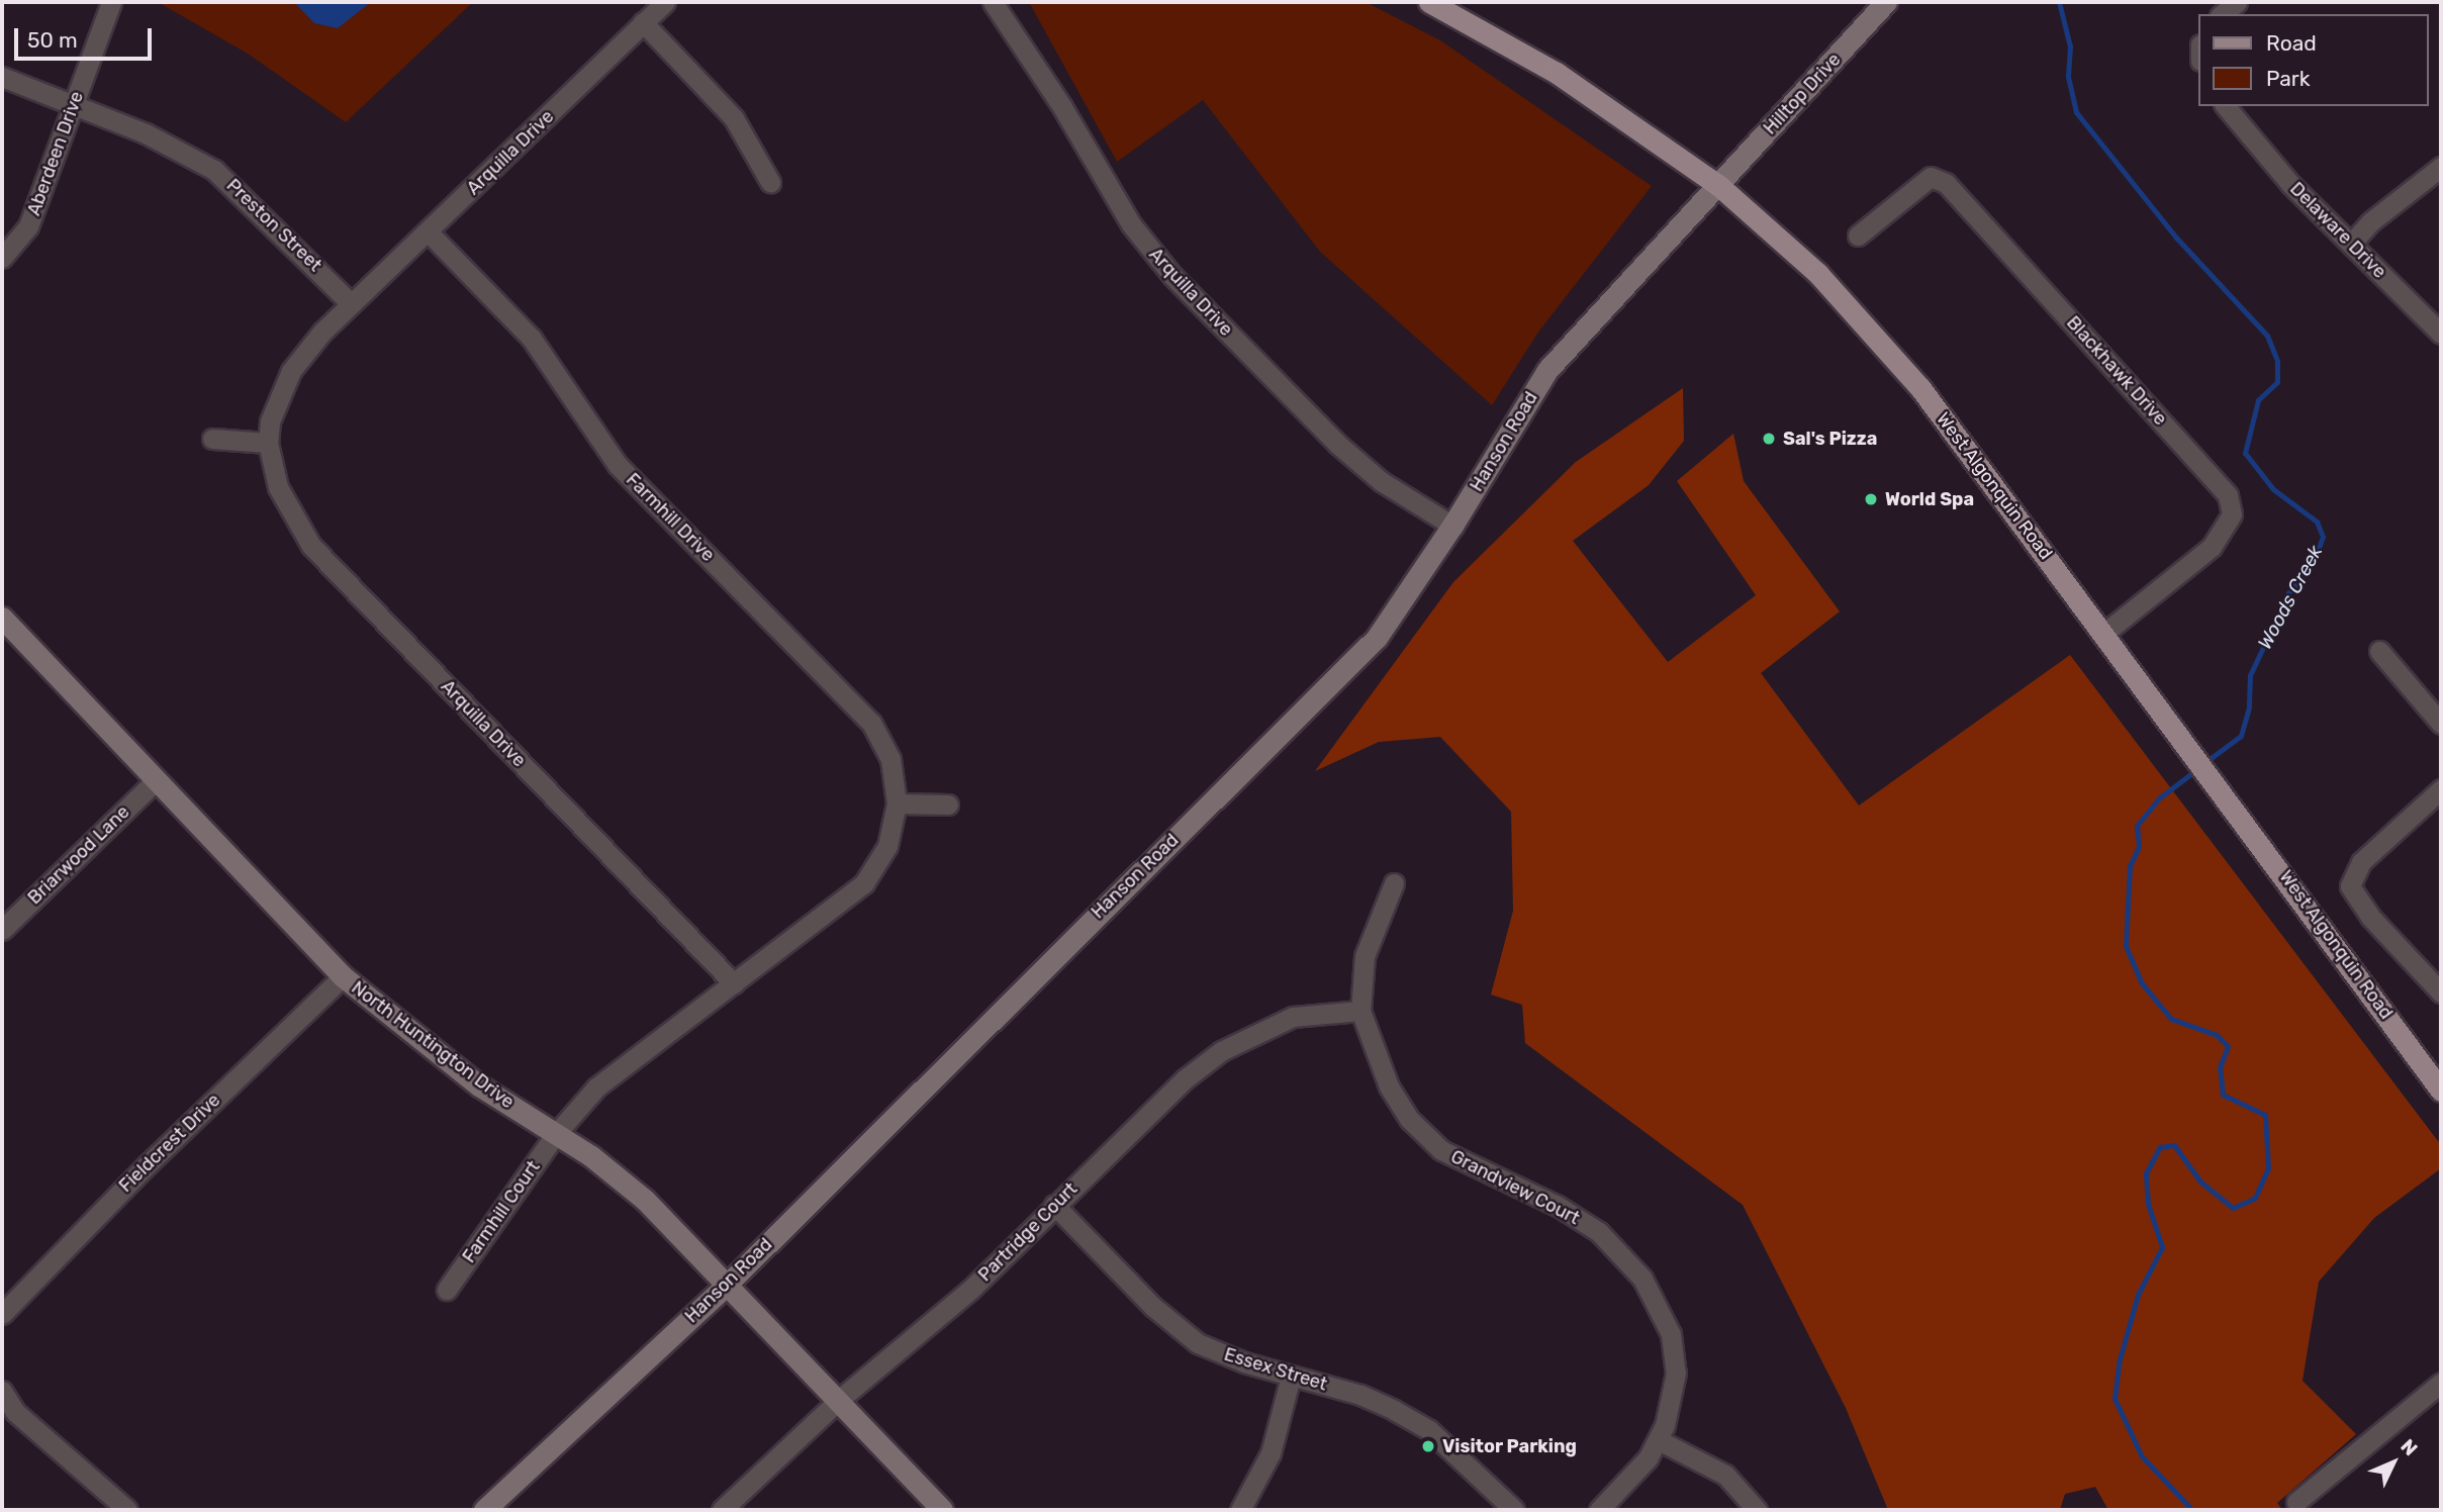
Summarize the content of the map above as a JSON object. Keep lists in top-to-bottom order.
{
  "streets": {
    "main road": ["West Algonquin Road"],
    "street": [
      "Hilltop Drive",
      "Arquilla Drive",
      "Aberdeen Drive",
      "Preston Street",
      "Delaware Drive",
      "Blackhawk Drive",
      "Hanson Road",
      "Farmhill Drive",
      "Briarwood Lane",
      "North Huntington Drive",
      "Fieldcrest Drive",
      "Grandview Court",
      "Farmhill Court",
      "Partridge Court",
      "Essex Street"
    ]
  },
  "crossings": [
    ["Hilltop Drive", "Hanson Road"],
    ["Hilltop Drive", "West Algonquin Road"],
    ["Arquilla Drive", "Preston Street"],
    ["Arquilla Drive", "Hanson Road"],
    ["Arquilla Drive", "Farmhill Drive"],
    ["Aberdeen Drive", "Preston Street"],
    ["Blackhawk Drive", "West Algonquin Road"],
    ["Hanson Road", "West Algonquin Road"],
    ["Hanson Road", "North Huntington Drive"],
    ["Farmhill Drive", "North Huntington Drive"],
    ["Farmhill Drive", "Farmhill Court"],
    ["Briarwood Lane", "North Huntington Drive"],
    ["North Huntington Drive", "Fieldcrest Drive"],
    ["North Huntington Drive", "Farmhill Court"],
    ["North Huntington Drive", "Partridge Court"],
    ["Grandview Court", "Partridge Court"],
    ["Partridge Court", "Essex Street"]
  ],
  "water": ["Woods Creek"],
  "places": ["Sal's Pizza", "World Spa", "Visitor Parking"],
  "legend": ["Road", "Park"],
  "scale_bar": "50 m",
  "north": "top right"
}
